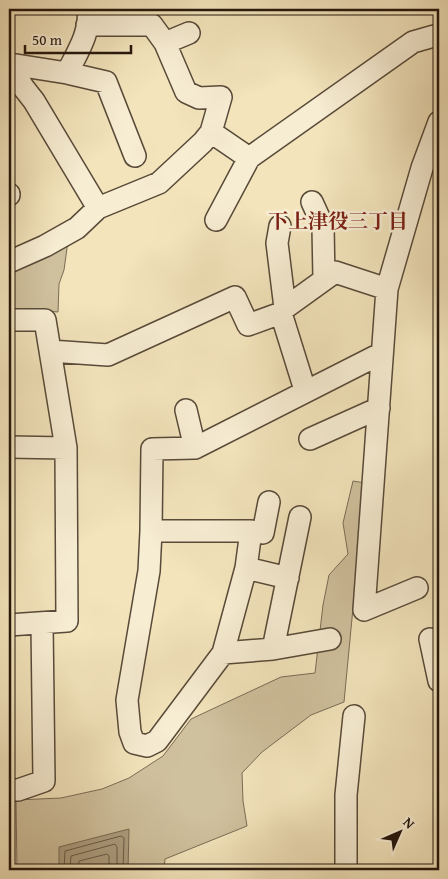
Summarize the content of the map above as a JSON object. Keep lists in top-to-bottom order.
{
  "districts": ["下上津役三丁目"],
  "scale_bar": "50 m",
  "north": "top right"
}
